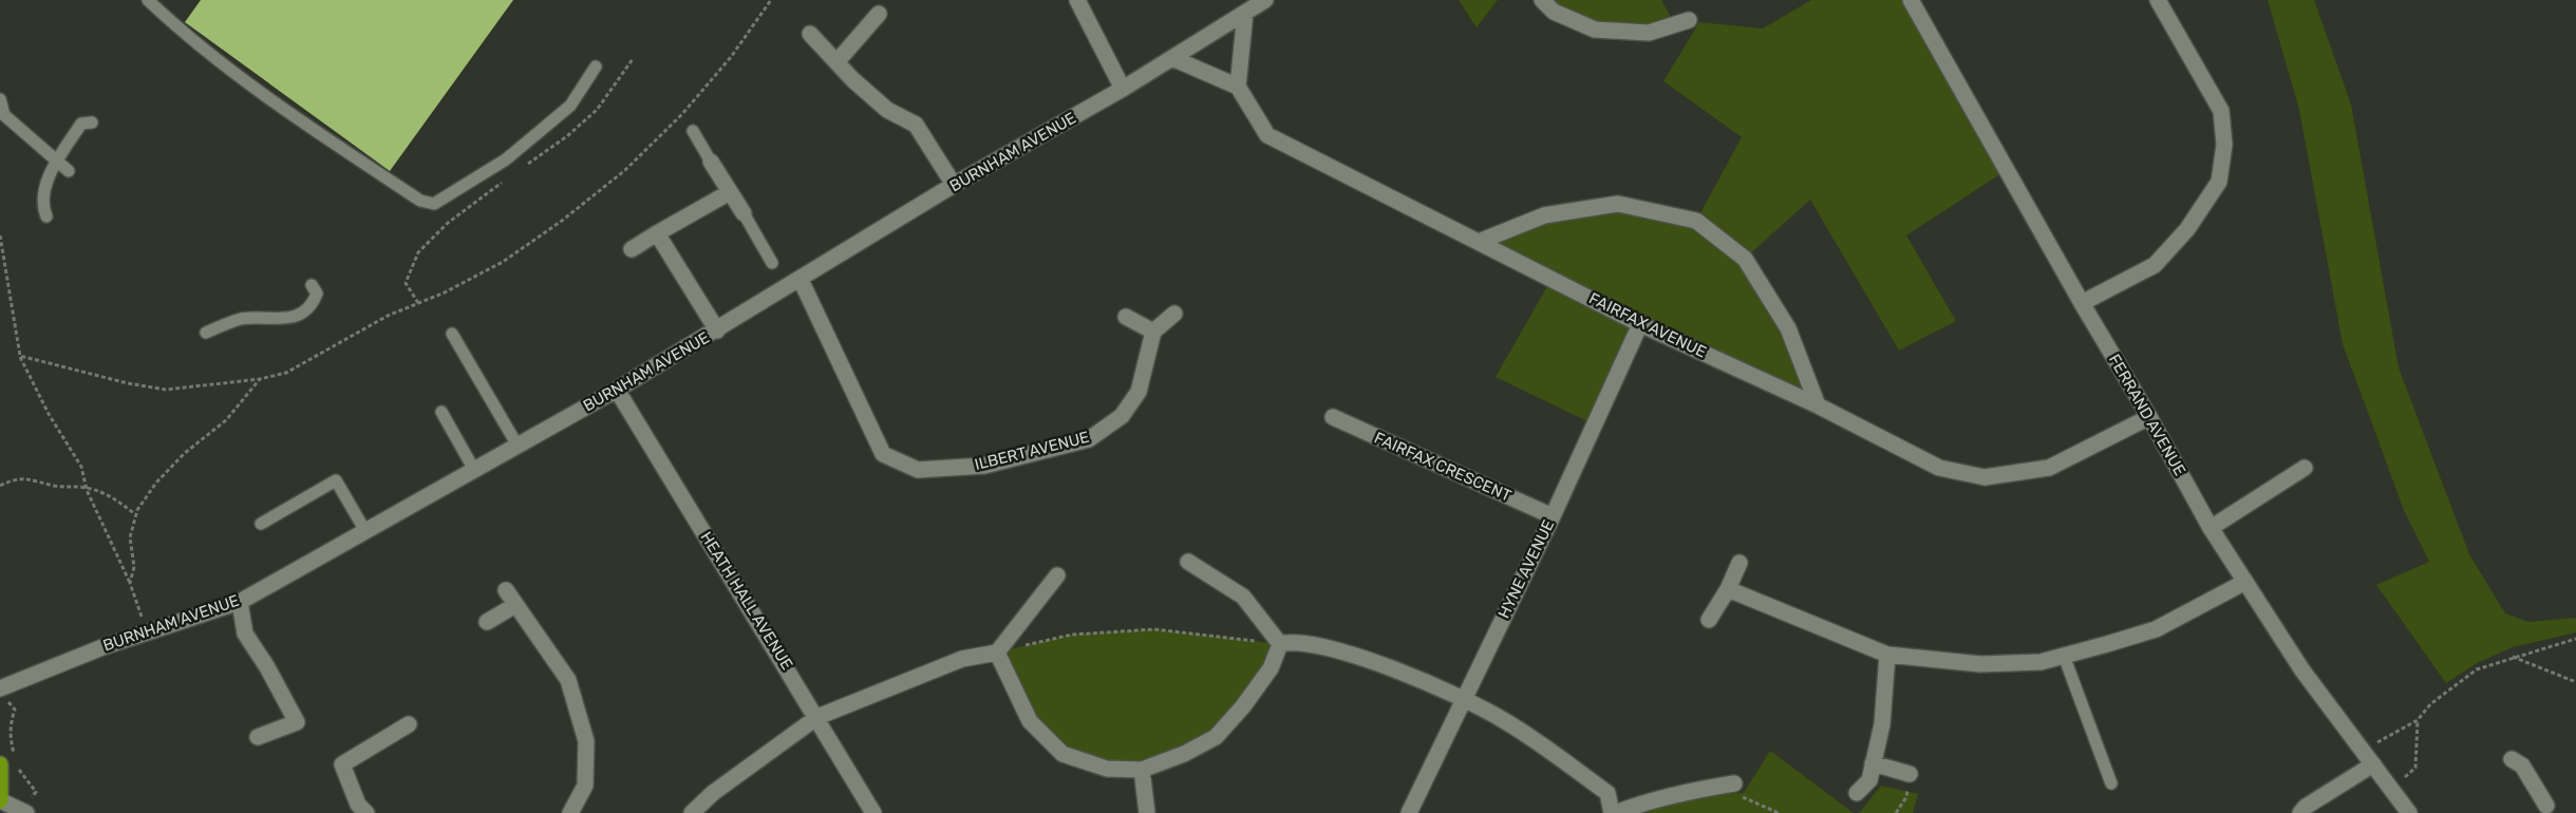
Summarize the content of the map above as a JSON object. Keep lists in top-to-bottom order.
{
  "streets": {
    "street": [
      "BURNHAM AVENUE",
      "FAIRFAX AVENUE",
      "FERRAND AVENUE",
      "ILBERT AVENUE",
      "FAIRFAX CRESCENT",
      "HYNE AVENUE",
      "HEATH HALL AVENUE"
    ]
  },
  "crossings": [
    ["BURNHAM AVENUE", "ILBERT AVENUE"],
    ["BURNHAM AVENUE", "HEATH HALL AVENUE"],
    ["FAIRFAX AVENUE", "FERRAND AVENUE"],
    ["FAIRFAX AVENUE", "HYNE AVENUE"],
    ["FAIRFAX CRESCENT", "HYNE AVENUE"]
  ]
}
